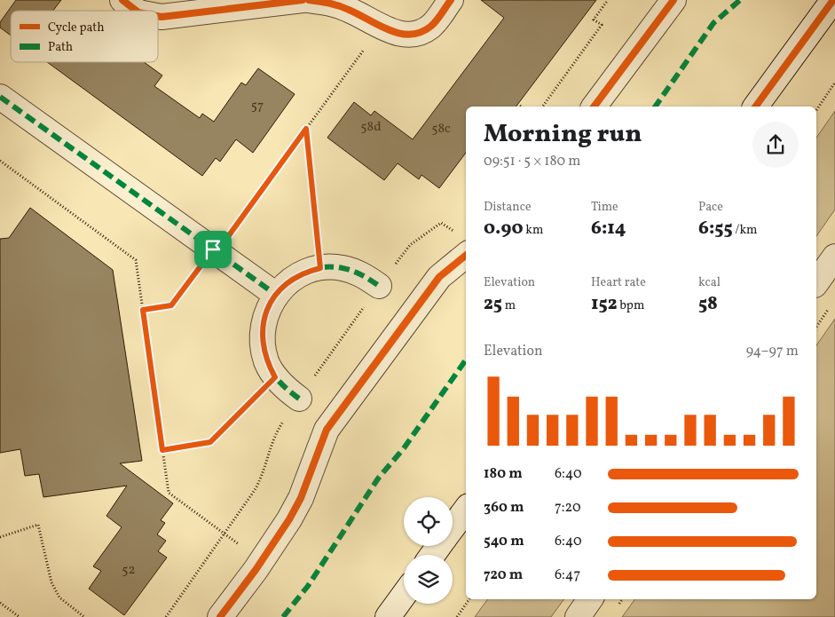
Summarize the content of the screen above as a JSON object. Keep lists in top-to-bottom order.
{
  "house_numbers": [
    "57",
    "58d",
    "58c",
    "52"
  ],
  "legend": ["Cycle path", "Path"],
  "page": {
    "heading": ["Morning run", "09:51 · 5 × 180 m"],
    "stats": [
      ["Distance", "0.90 km"],
      ["Time", "6:14"],
      ["Pace", "6:55 /km"],
      ["Elevation", "25 m"],
      ["Heart rate", "152 bpm"],
      ["kcal", "58"]
    ],
    "chart": ["Elevation", "94–97 m"],
    "list": [
      {
        "name": "180 m",
        "note": "6:40"
      },
      {
        "name": "360 m",
        "note": "7:20"
      },
      {
        "name": "540 m",
        "note": "6:40"
      },
      {
        "name": "720 m",
        "note": "6:47"
      }
    ]
  }
}
